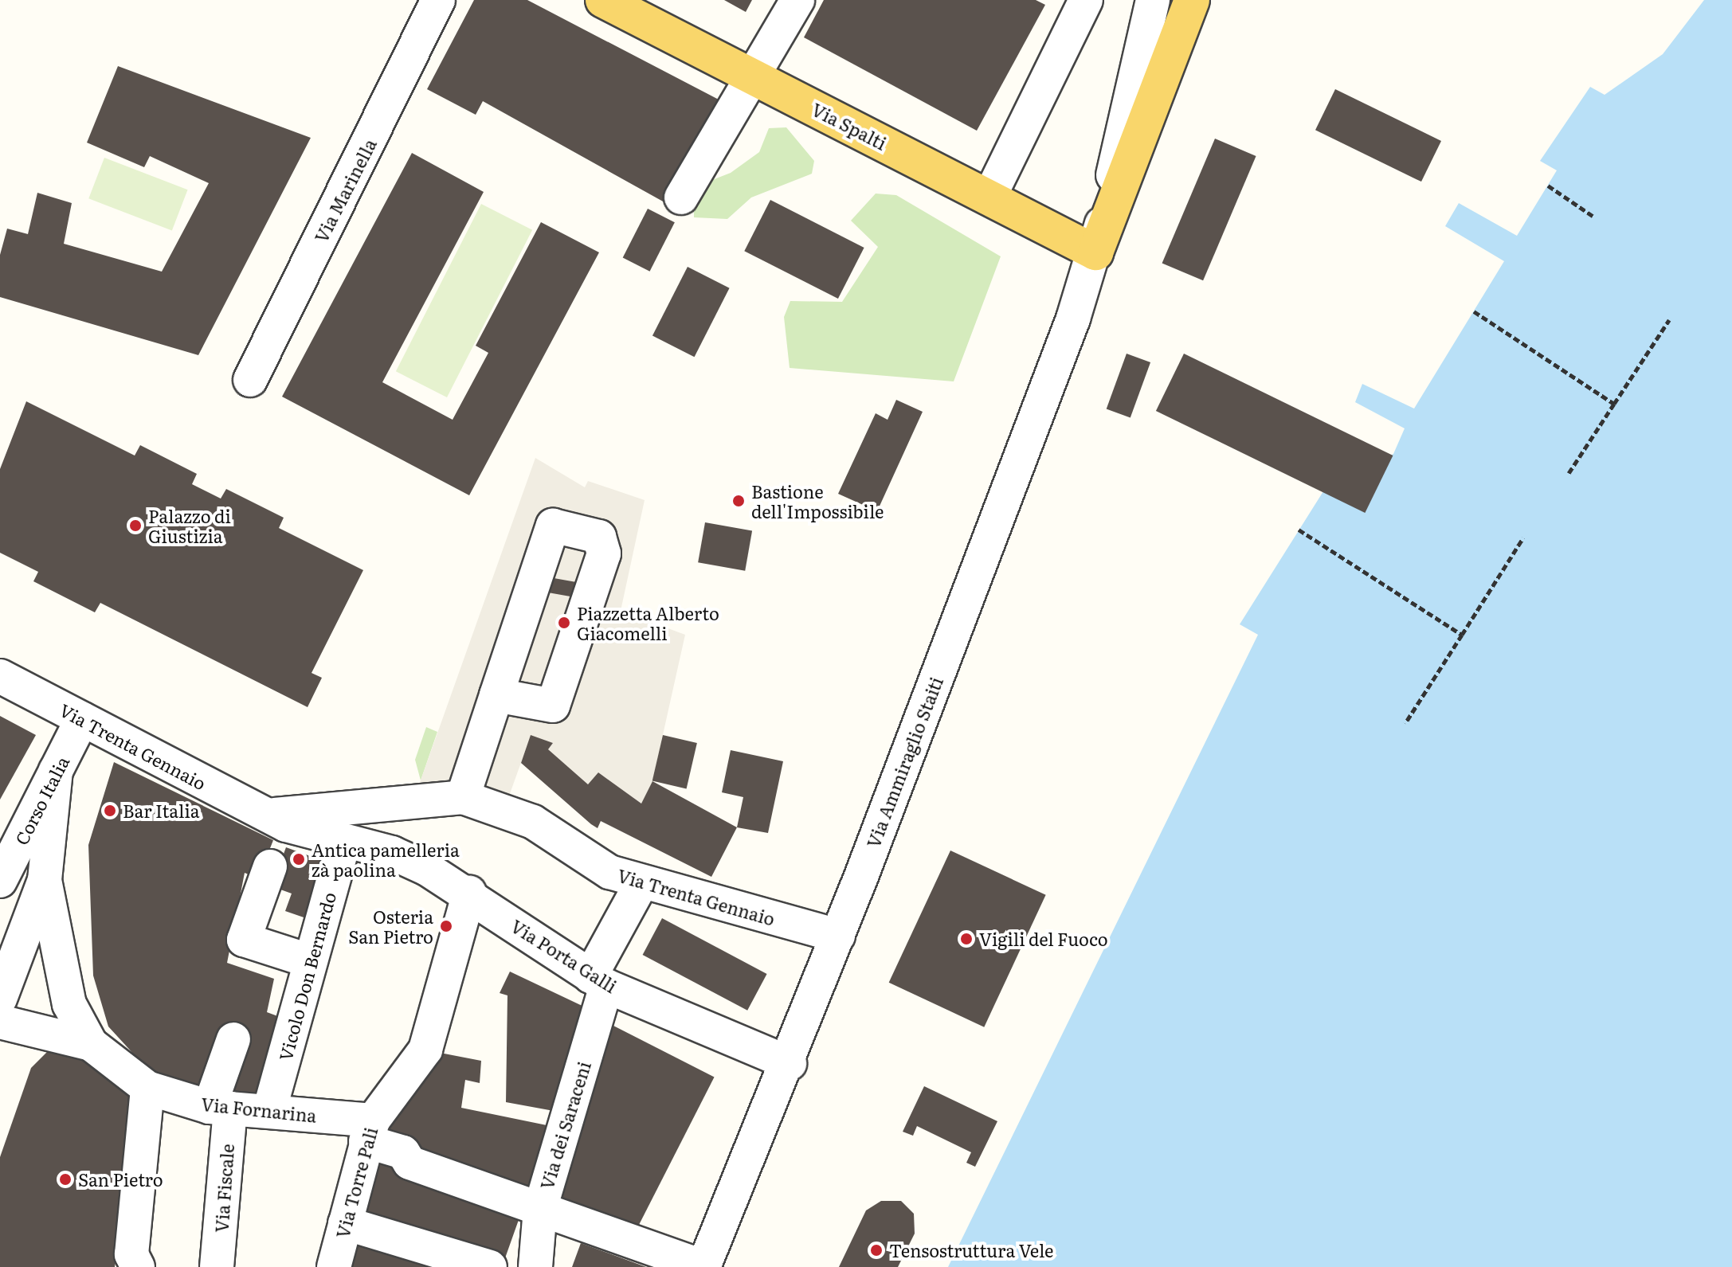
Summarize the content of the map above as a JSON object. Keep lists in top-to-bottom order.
{
  "streets": {
    "main road": ["Via Spalti"],
    "street": [
      "Via Marinella",
      "Via Trenta Gennaio",
      "Via Ammiraglio Staiti",
      "Corso Italia",
      "Via Porta Galli",
      "Vicolo Don Bernardo",
      "Via Fornarina",
      "Via dei Saraceni",
      "Via Torre Pali",
      "Via Fiscale"
    ]
  },
  "crossings": [
    ["Via Spalti", "Via Ammiraglio Staiti"],
    ["Via Trenta Gennaio", "Via Ammiraglio Staiti"],
    ["Via Trenta Gennaio", "Corso Italia"],
    ["Via Trenta Gennaio", "Via Porta Galli"],
    ["Via Trenta Gennaio", "Vicolo Don Bernardo"],
    ["Via Trenta Gennaio", "Via dei Saraceni"],
    ["Via Ammiraglio Staiti", "Via Porta Galli"],
    ["Via Ammiraglio Staiti", "Via Fornarina"],
    ["Via Porta Galli", "Vicolo Don Bernardo"],
    ["Via Porta Galli", "Via dei Saraceni"],
    ["Via Porta Galli", "Via Torre Pali"],
    ["Vicolo Don Bernardo", "Via Fornarina"],
    ["Via Fornarina", "Via dei Saraceni"],
    ["Via Fornarina", "Via Torre Pali"],
    ["Via Fornarina", "Via Fiscale"]
  ],
  "places": [
    "Bastione dell'Impossibile",
    "Palazzo di Giustizia",
    "Piazzetta Alberto Giacomelli",
    "Bar Italia",
    "Antica pamelleria zà paolina",
    "Osteria San Pietro",
    "Vigili del Fuoco",
    "San Pietro",
    "Tensostruttura Vele"
  ]
}
